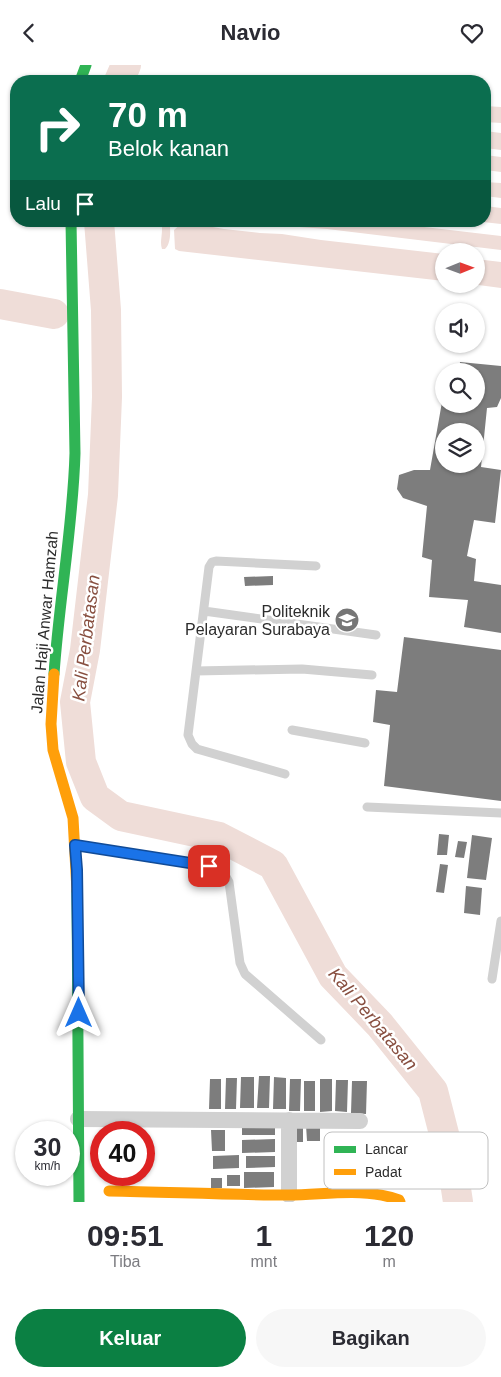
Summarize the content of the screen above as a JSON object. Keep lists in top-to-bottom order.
{
  "streets": {
    "street": ["Jalan Haji Anwar Hamzah"]
  },
  "water": ["Kali Perbatasan"],
  "places": {
    "school or university": ["Politeknik Pelayaran Surabaya"]
  },
  "legend": ["Lancar", "Padat"],
  "north": "right",
  "page": {
    "header": "Navio",
    "turn": ["70 m", "Belok kanan"],
    "then": "Lalu",
    "speed": "30 km/h",
    "limit": "40",
    "eta": [
      "09:51",
      "Tiba",
      "1",
      "mnt",
      "120",
      "m"
    ],
    "buttons": ["Keluar", "Bagikan"]
  }
}
